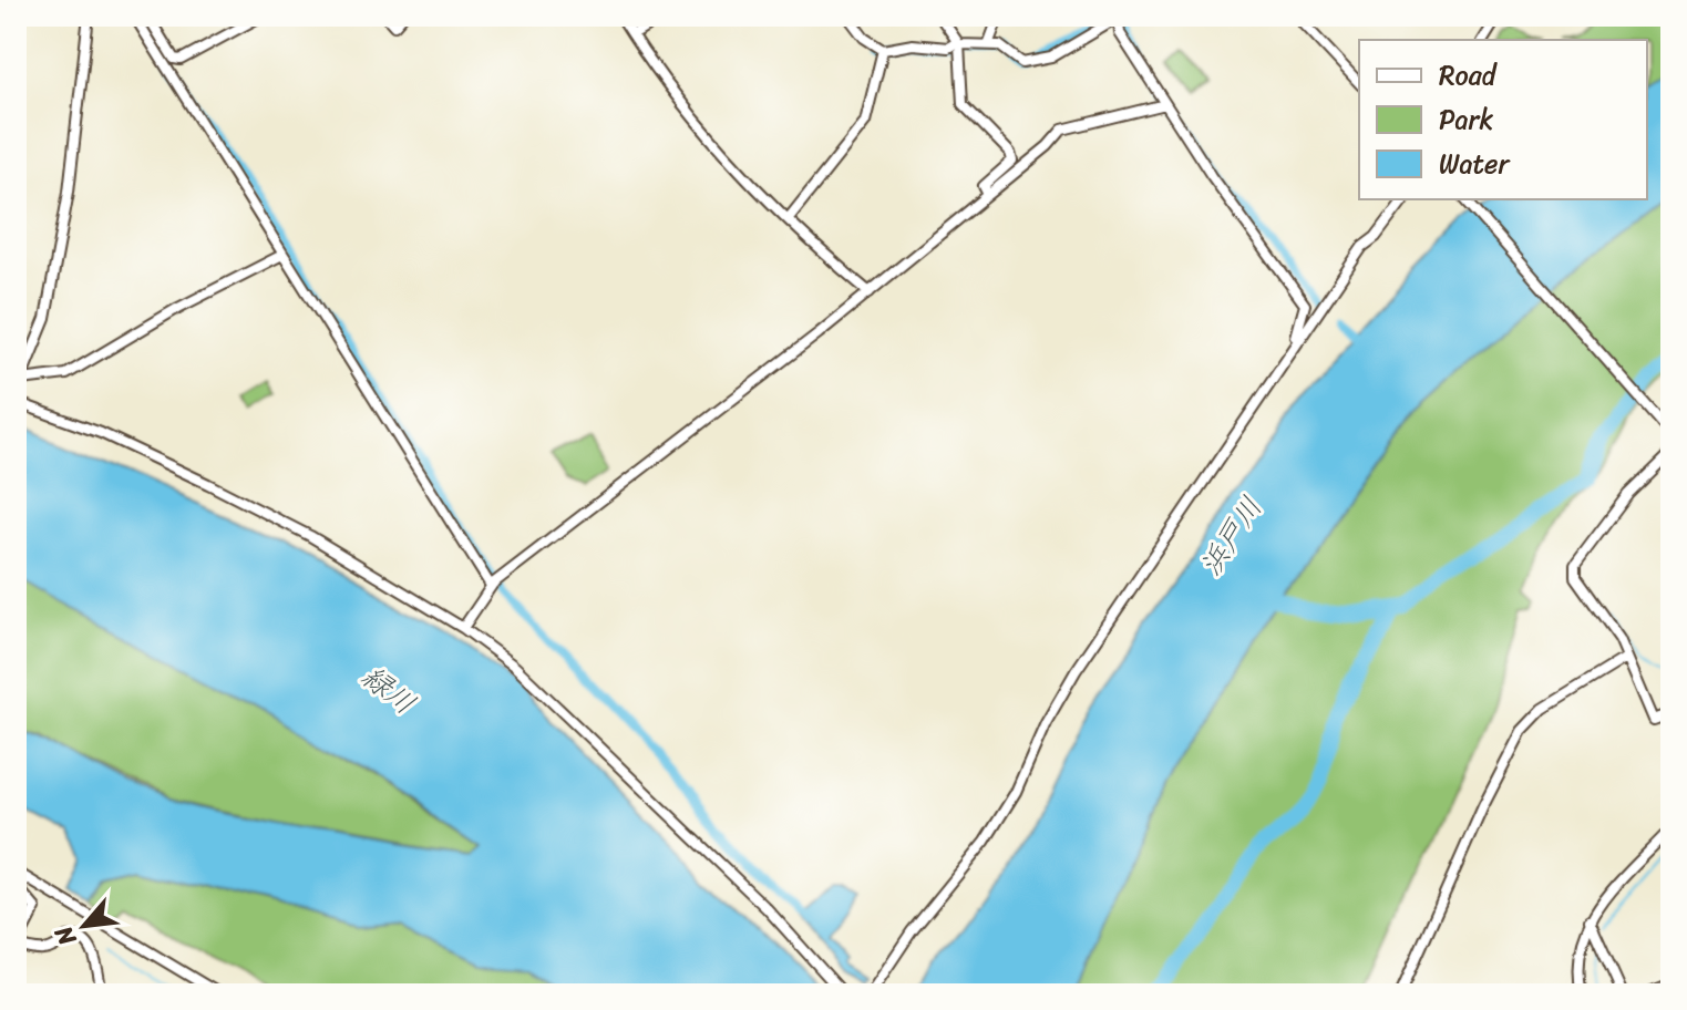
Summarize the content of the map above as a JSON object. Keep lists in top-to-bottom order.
{
  "water": ["浜戸川", "緑川"],
  "legend": ["Road", "Park", "Water"],
  "north": "bottom left"
}
